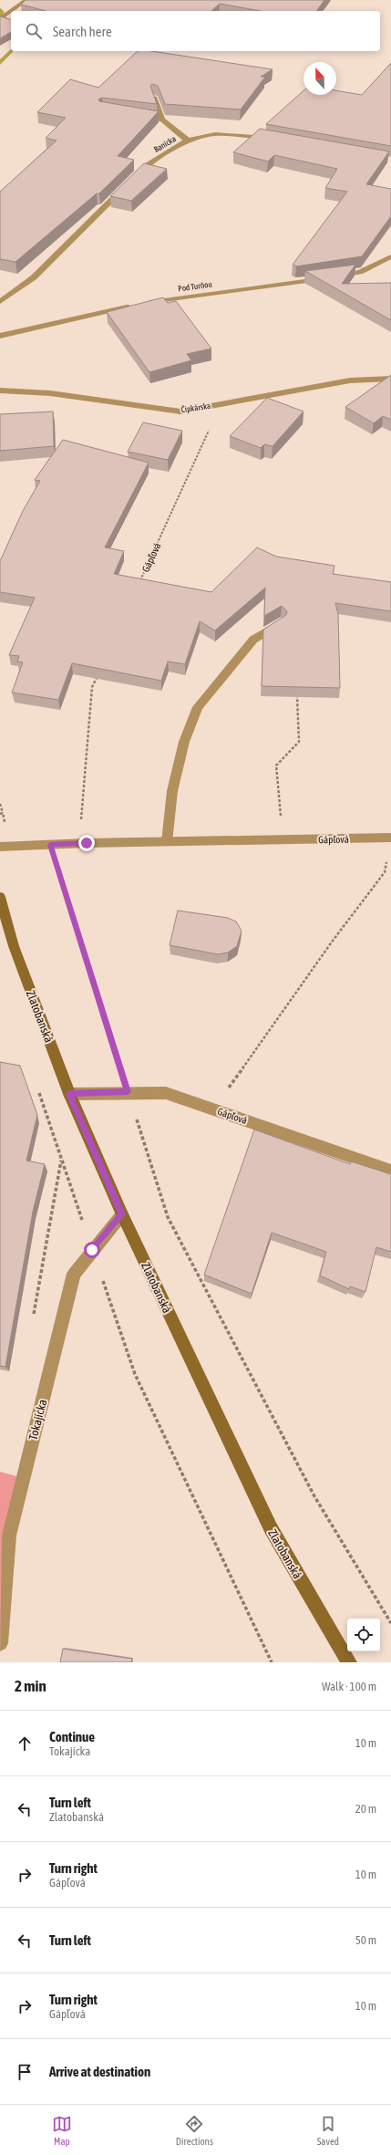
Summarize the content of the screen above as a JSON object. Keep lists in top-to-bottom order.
{
  "streets": {
    "street": [
      "Banícka",
      "Pod Turňou",
      "Čipkárska",
      "Gápľová",
      "Zlatobanská",
      "Tokajícka"
    ]
  },
  "crossings": [
    ["Čipkárska", "Gápľová"],
    ["Gápľová", "Zlatobanská"],
    ["Zlatobanská", "Tokajícka"]
  ],
  "north": "top",
  "page": {
    "search": "Search here",
    "heading": ["2 min", "Walk · 100 m"],
    "list": [
      ["Continue", "Tokajícka", "10 m"],
      ["Turn left", "Zlatobanská", "20 m"],
      ["Turn right", "Gápľová", "10 m"],
      ["Turn left", "50 m"],
      ["Turn right", "Gápľová", "10 m"],
      "Arrive at destination"
    ],
    "nav": ["Map", "Directions", "Saved"]
  }
}
